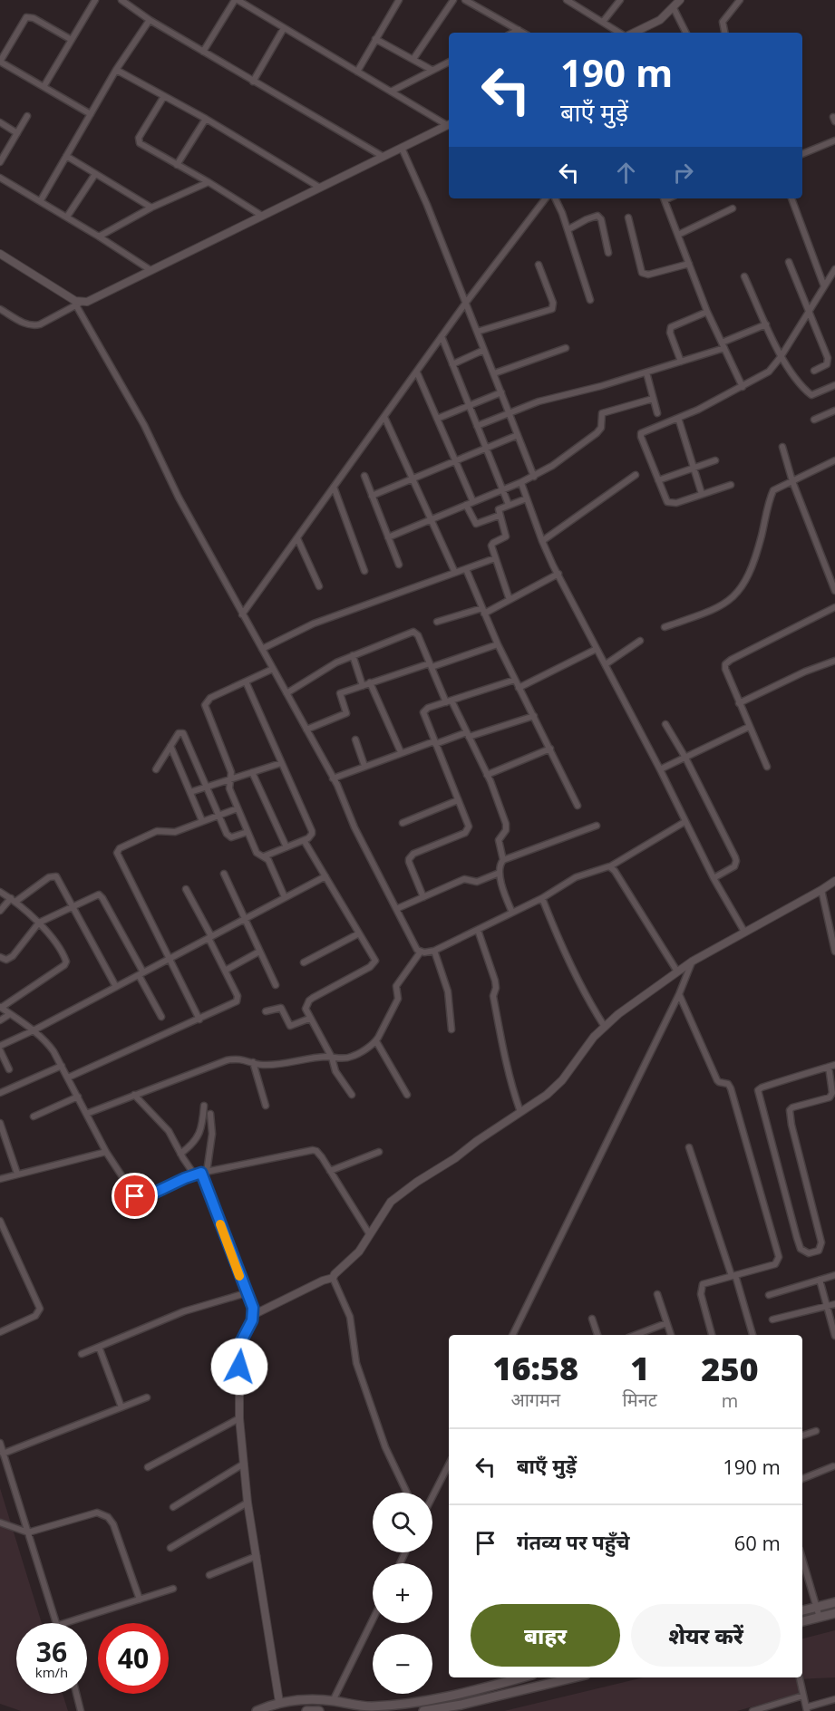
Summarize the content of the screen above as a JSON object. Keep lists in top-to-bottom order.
{
  "page": {
    "turn": ["190 m", "बाएँ मुड़ें"],
    "eta": [
      "16:58",
      "आगमन",
      "1",
      "मिनट",
      "250",
      "m"
    ],
    "list": [
      {
        "name": "बाएँ मुड़ें",
        "value": "190 m"
      },
      {
        "name": "गंतव्य पर पहुँचे",
        "value": "60 m"
      }
    ],
    "map_buttons": ["+", "−"],
    "buttons": ["बाहर", "शेयर करें"],
    "speed": "36 km/h",
    "limit": "40"
  }
}
